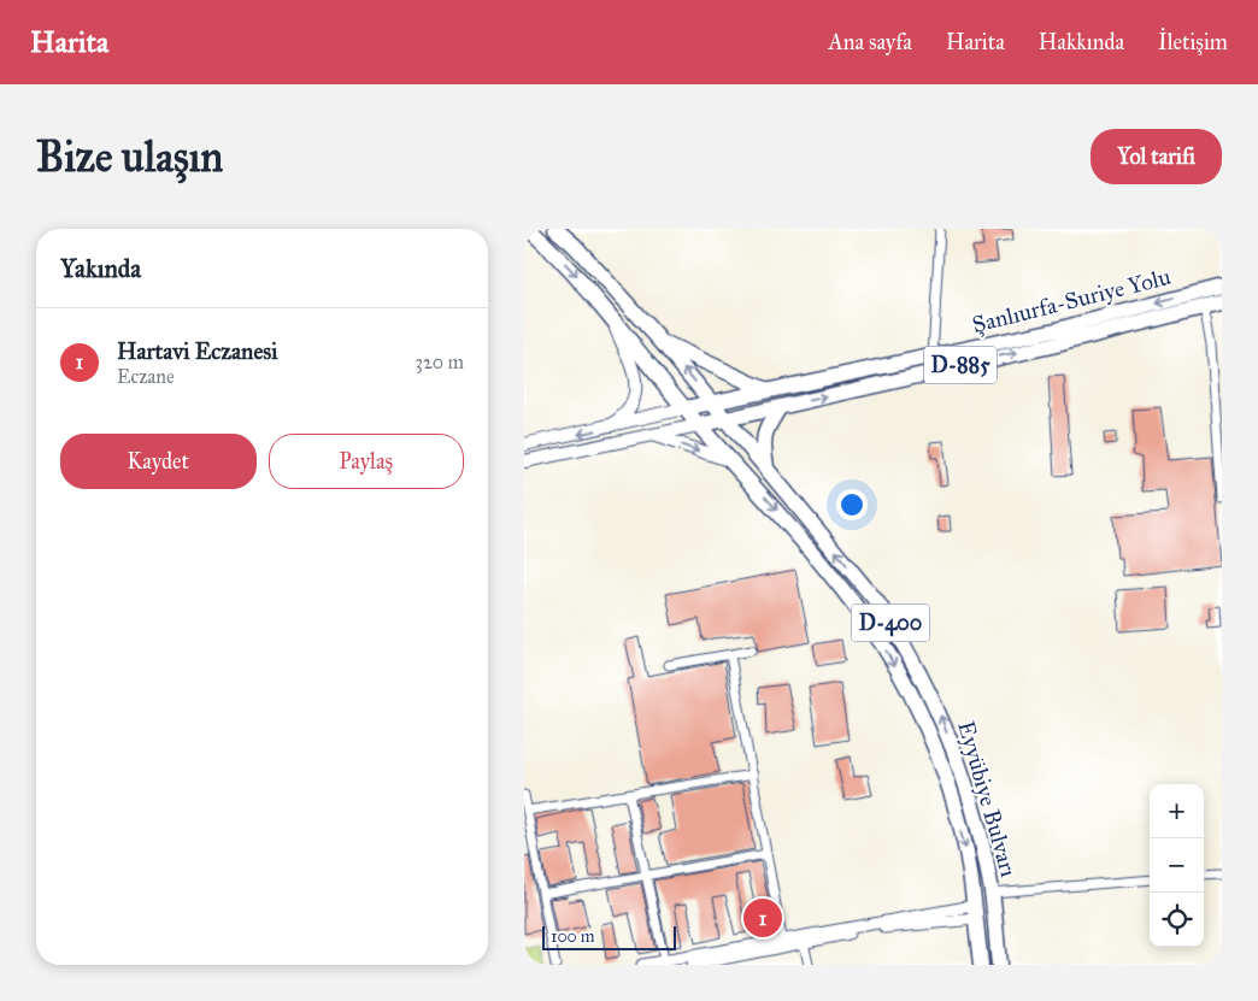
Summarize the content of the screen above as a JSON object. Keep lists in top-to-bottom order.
{
  "streets": {
    "highway": [
      "Şanlıurfa-Suriye Yolu",
      "D-885",
      "D-400",
      "Eyyübiye Bulvarı"
    ]
  },
  "crossings": [
    ["Şanlıurfa-Suriye Yolu", "D-400"],
    ["Şanlıurfa-Suriye Yolu", "Eyyübiye Bulvarı"],
    ["D-400", "Eyyübiye Bulvarı"]
  ],
  "scale_bar": "100 m",
  "page": {
    "header": "Harita",
    "nav": [
      "Ana sayfa",
      "Harita",
      "Hakkında",
      "İletişim"
    ],
    "buttons": [
      "Yol tarifi",
      ["Kaydet", "Paylaş"]
    ],
    "title": "Bize ulaşın",
    "heading": "Yakında",
    "list": [
      {
        "mark": "1",
        "name": "Hartavi Eczanesi",
        "note": "Eczane",
        "value": "320 m"
      }
    ],
    "map_buttons": ["+", "−"],
    "pins": "1",
    "scale": "100 m"
  }
}
